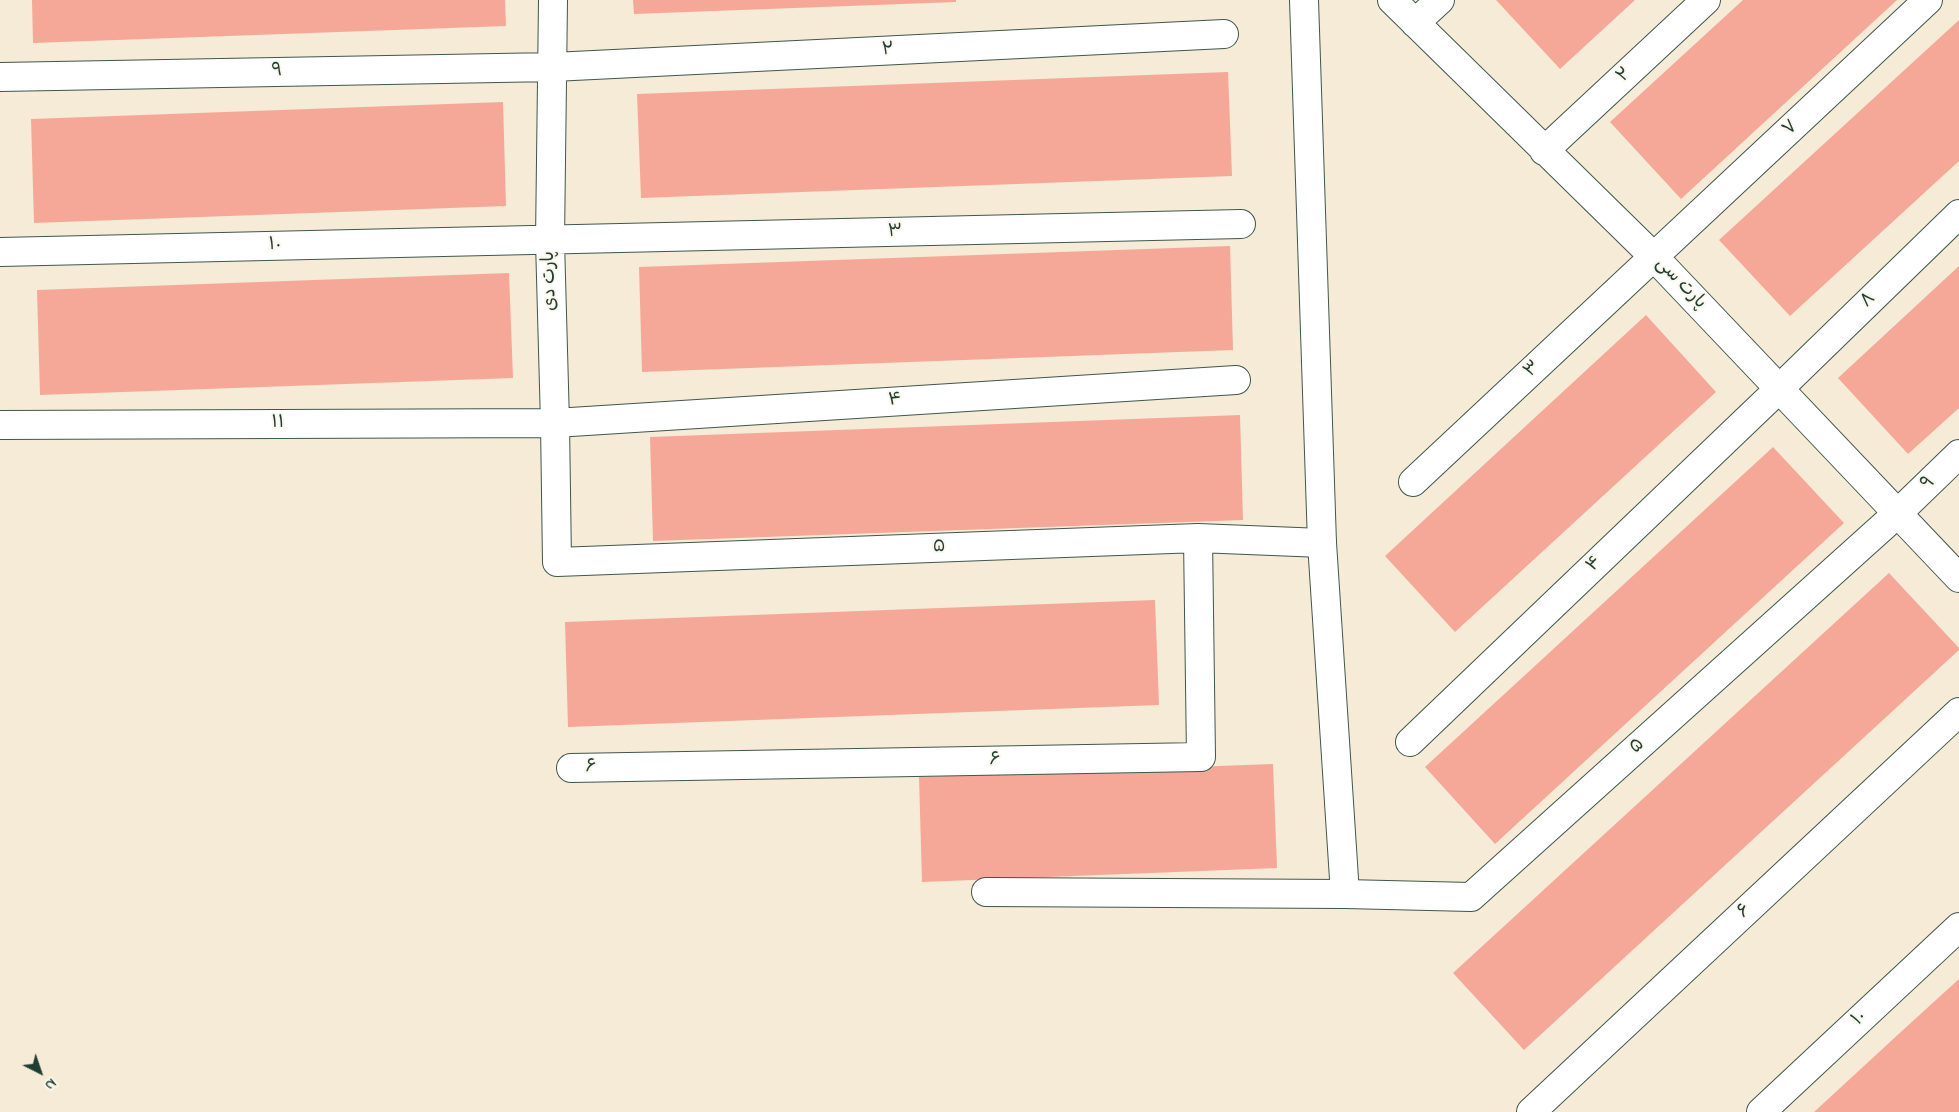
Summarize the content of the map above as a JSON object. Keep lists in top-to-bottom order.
{
  "streets": {
    "street": [
      "۲",
      "۹",
      "۷",
      "۳",
      "۱۰",
      "پارت دی",
      "پارت سی",
      "۸",
      "۴",
      "۱۱",
      "۵",
      "۶"
    ]
  },
  "crossings": [
    ["۲", "۹"],
    ["۲", "پارت دی"],
    ["۲", "پارت سی"],
    ["۹", "پارت دی"],
    ["۹", "پارت سی"],
    ["۹", "۵"],
    ["۷", "۳"],
    ["۷", "پارت سی"],
    ["۳", "۱۰"],
    ["۳", "پارت دی"],
    ["۳", "پارت سی"],
    ["۱۰", "پارت دی"],
    ["پارت دی", "۴"],
    ["پارت دی", "۱۱"],
    ["پارت دی", "۵"],
    ["پارت سی", "۸"],
    ["پارت سی", "۴"],
    ["پارت سی", "۵"],
    ["۸", "۴"],
    ["۴", "۱۱"],
    ["۵", "۶"]
  ],
  "north": "bottom right"
}
